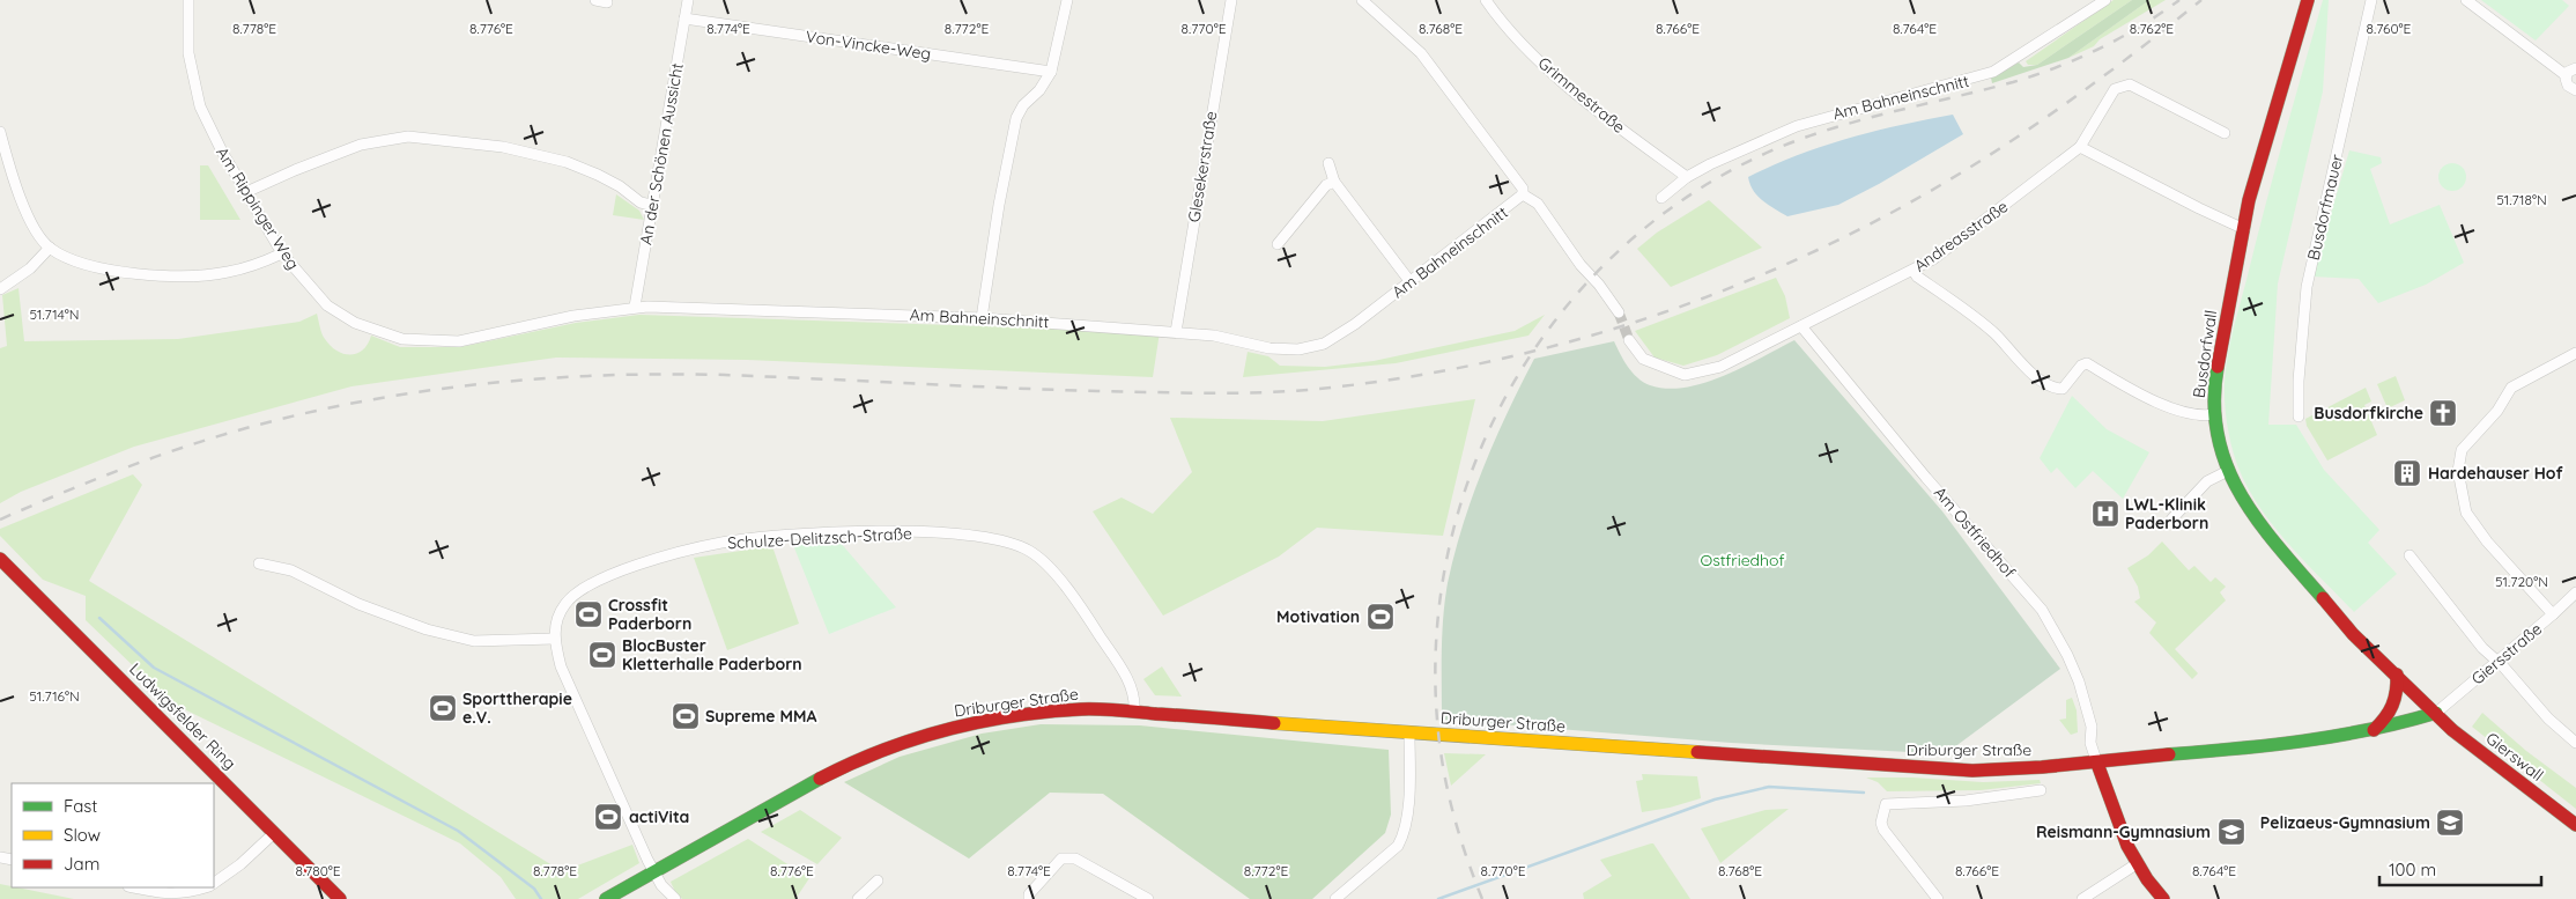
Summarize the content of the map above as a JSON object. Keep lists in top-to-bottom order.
{
  "streets": {
    "main road": [
      "Busdorfwall",
      "Driburger Straße",
      "Ludwigsfelder Ring",
      "Gierswall"
    ],
    "street": [
      "Von-Vincke-Weg",
      "Grimmestraße",
      "Am Bahneinschnitt",
      "An der Schönen Aussicht",
      "Glesekerstraße",
      "Busdorfmauer",
      "Am Rippinger Weg",
      "Andreasstraße",
      "Am Ostfriedhof",
      "Schulze-Delitzsch-Straße",
      "Giersstraße"
    ]
  },
  "crossings": [
    ["Von-Vincke-Weg", "An der Schönen Aussicht"],
    ["Grimmestraße", "Am Bahneinschnitt"],
    ["Am Bahneinschnitt", "An der Schönen Aussicht"],
    ["Am Bahneinschnitt", "Glesekerstraße"],
    ["Am Bahneinschnitt", "Am Rippinger Weg"],
    ["Andreasstraße", "Am Ostfriedhof"],
    ["Busdorfwall", "Giersstraße"],
    ["Busdorfwall", "Driburger Straße"],
    ["Busdorfwall", "Gierswall"],
    ["Am Ostfriedhof", "Driburger Straße"],
    ["Schulze-Delitzsch-Straße", "Driburger Straße"],
    ["Giersstraße", "Driburger Straße"],
    ["Giersstraße", "Gierswall"],
    ["Driburger Straße", "Gierswall"]
  ],
  "parks": ["Ostfriedhof"],
  "places": {
    "church": ["Busdorfkirche"],
    "building": ["Hardehauser Hof"],
    "hospital": ["LWL-Klinik Paderborn"],
    "sports": [
      "Crossfit Paderborn",
      "Motivation",
      "BlocBuster Kletterhalle Paderborn",
      "Sporttherapie e.V.",
      "Supreme MMA",
      "actiVita"
    ],
    "school or university": ["Pelizaeus-Gymnasium", "Reismann-Gymnasium"]
  },
  "legend": ["Fast", "Slow", "Jam"],
  "scale_bar": "100 m",
  "coordinates": [
    "8.778°E",
    "8.776°E",
    "8.774°E",
    "8.772°E",
    "8.770°E",
    "8.768°E",
    "8.764°E",
    "8.762°E",
    "8.766°E",
    "8.760°E",
    "51.718°N",
    "51.714°N",
    "51.720°N",
    "51.716°N",
    "8.780°E"
  ]
}
